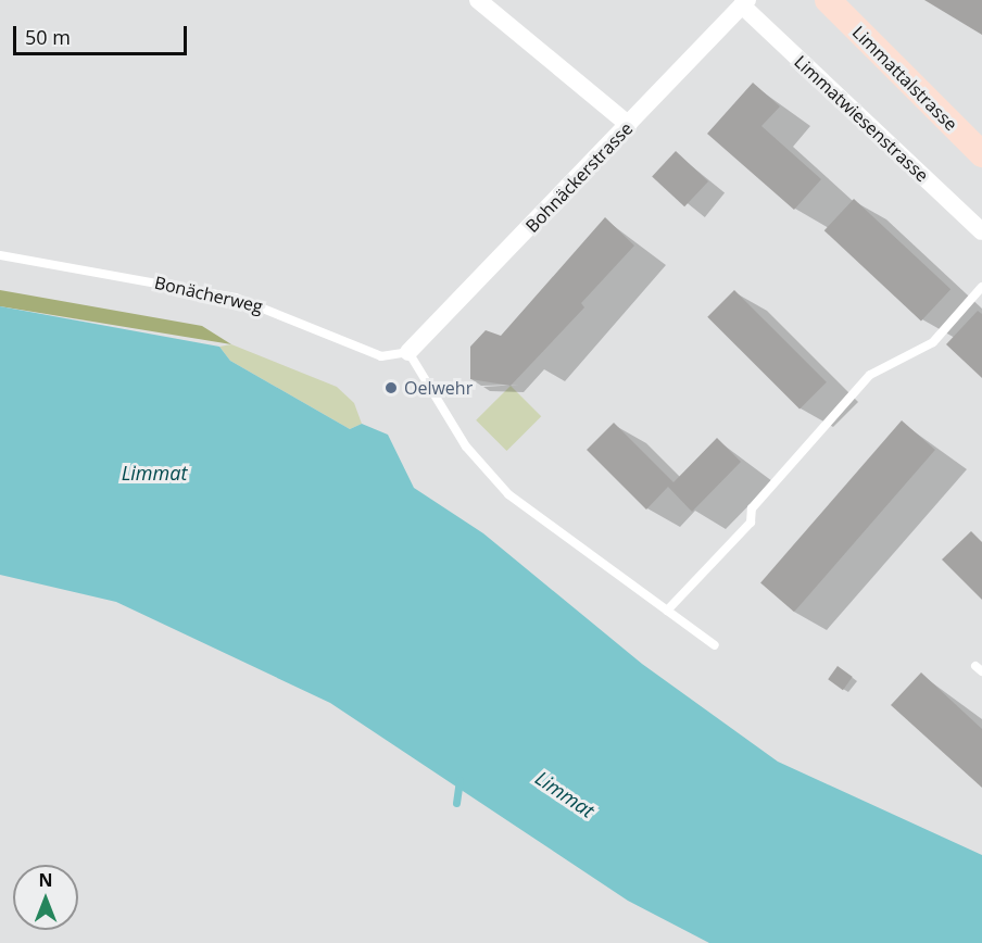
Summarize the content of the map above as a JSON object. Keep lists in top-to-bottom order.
{
  "streets": {
    "main road": ["Limmattalstrasse"],
    "street": ["Limmatwiesenstrasse", "Bohnäckerstrasse"],
    "lane": ["Bonächerweg"]
  },
  "crossings": [
    ["Limmatwiesenstrasse", "Bohnäckerstrasse"],
    ["Bohnäckerstrasse", "Bonächerweg"]
  ],
  "water": ["Limmat"],
  "places": ["Oelwehr"],
  "scale_bar": "50 m",
  "north": "top"
}
